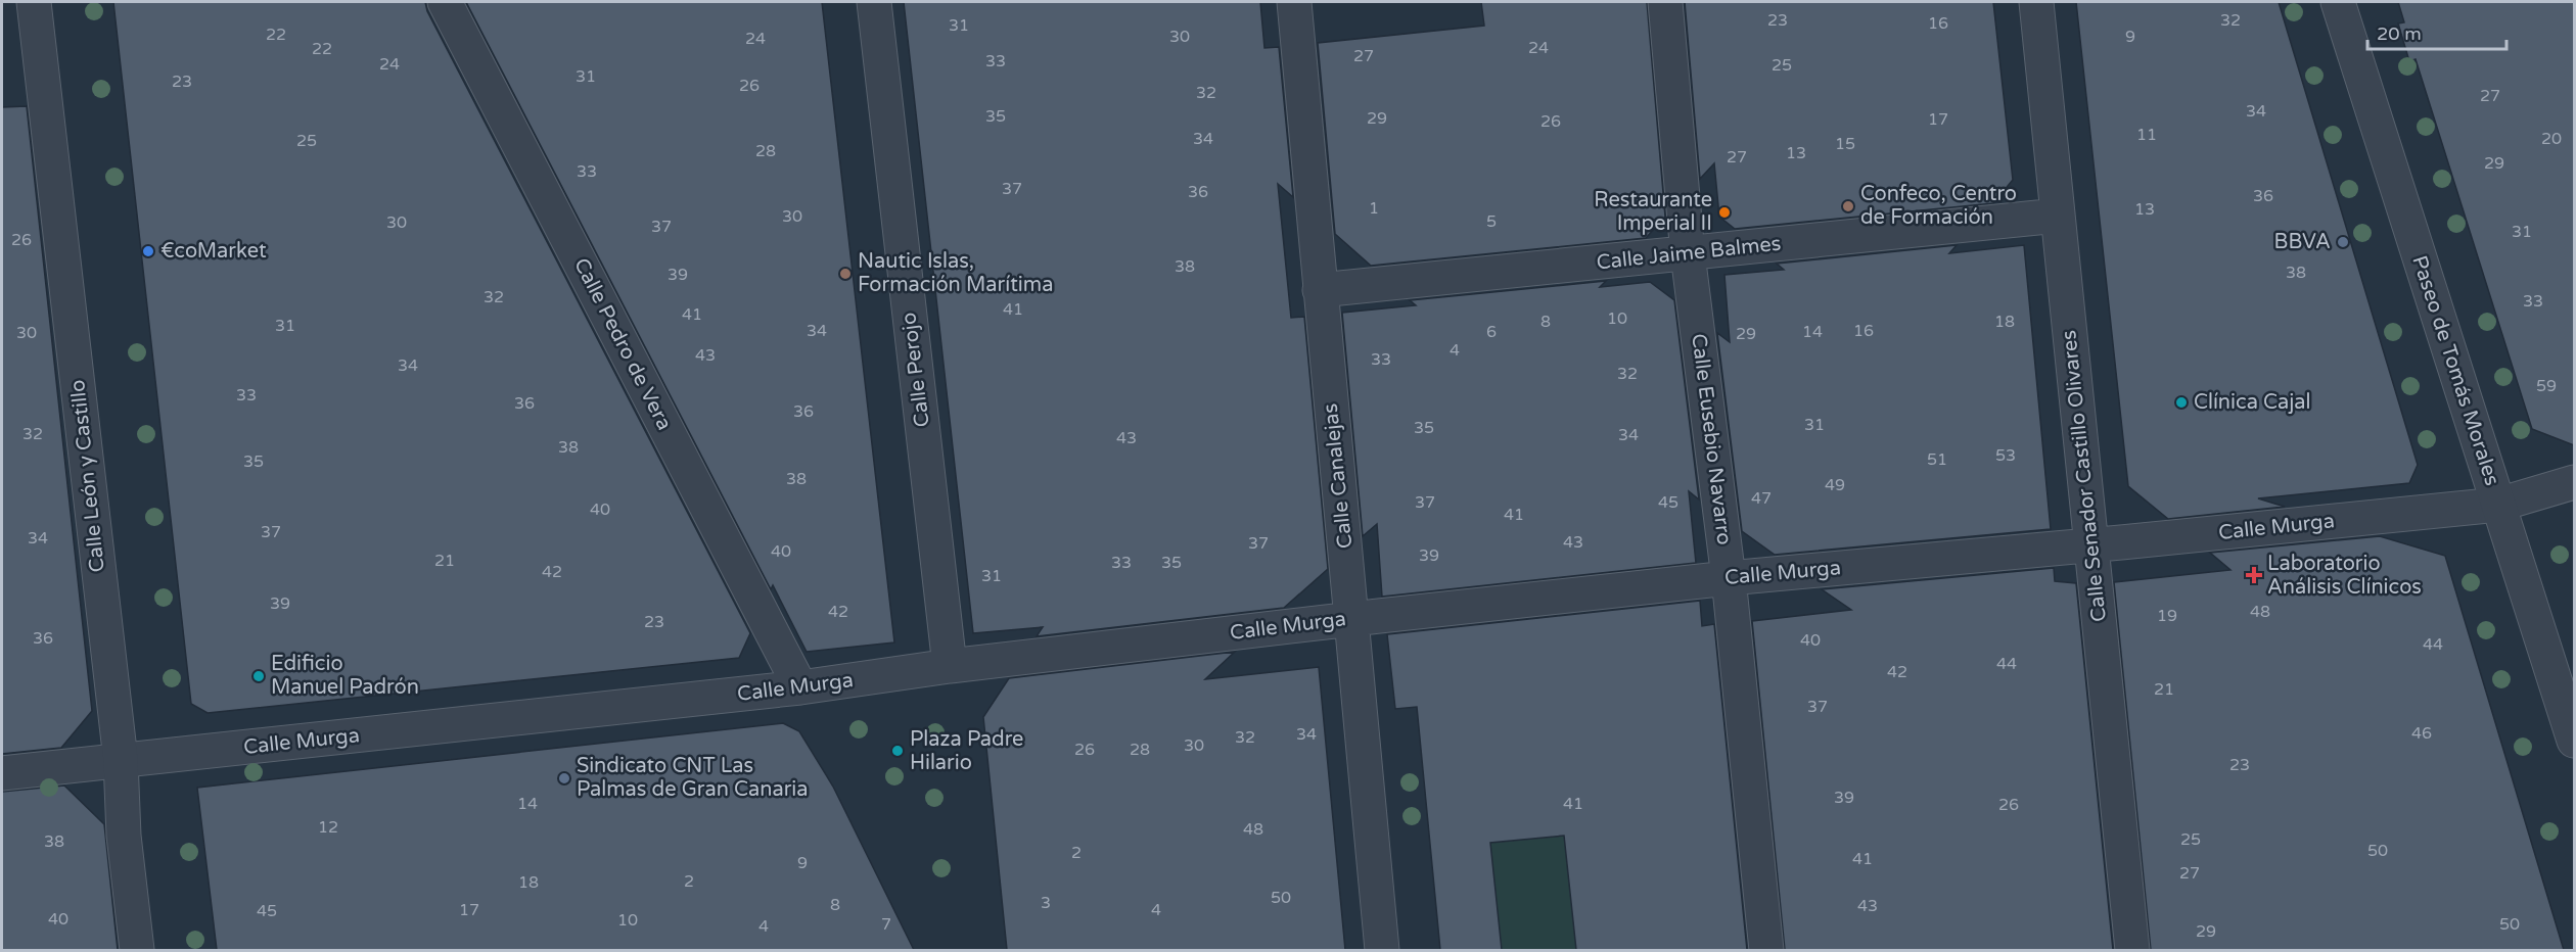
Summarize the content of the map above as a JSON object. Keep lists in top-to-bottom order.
{
  "streets": {
    "street": [
      "Calle Jaime Balmes",
      "Calle Pedro de Vera",
      "Calle Perojo",
      "Paseo de Tomás Morales",
      "Calle Eusebio Navarro",
      "Calle León y Castillo",
      "Calle Canalejas",
      "Calle Senador Castillo Olivares",
      "Calle Murga"
    ]
  },
  "crossings": [
    ["Calle Jaime Balmes", "Calle Eusebio Navarro"],
    ["Calle Jaime Balmes", "Calle Canalejas"],
    ["Calle Jaime Balmes", "Calle Senador Castillo Olivares"],
    ["Calle Pedro de Vera", "Calle Murga"],
    ["Calle Perojo", "Calle Murga"],
    ["Paseo de Tomás Morales", "Calle Murga"],
    ["Calle Eusebio Navarro", "Calle Murga"],
    ["Calle León y Castillo", "Calle Murga"],
    ["Calle Canalejas", "Calle Murga"],
    ["Calle Senador Castillo Olivares", "Calle Murga"]
  ],
  "places": {
    "other": [
      "Confeco, Centro de Formación",
      "Restaurante Imperial II",
      "BBVA",
      "€coMarket",
      "Nautic Islas, Formación Marítima",
      "Clínica Cajal",
      "Edificio Manuel Padrón",
      "Plaza Padre Hilario",
      "Sindicato CNT Las Palmas de Gran Canaria"
    ],
    "health": ["Laboratorio Análisis Clínicos"]
  },
  "house_numbers": [
    "23",
    "32",
    "16",
    "31",
    "22",
    "30",
    "9",
    "24",
    "24",
    "22",
    "27",
    "33",
    "24",
    "25",
    "31",
    "23",
    "26",
    "32",
    "27",
    "34",
    "35",
    "29",
    "17",
    "26",
    "11",
    "34",
    "20",
    "25",
    "15",
    "28",
    "13",
    "27",
    "29",
    "33",
    "37",
    "36",
    "36",
    "1",
    "13",
    "30",
    "5",
    "30",
    "37",
    "31",
    "26",
    "38",
    "38",
    "39",
    "32",
    "33",
    "41",
    "41",
    "10",
    "8",
    "18",
    "31",
    "34",
    "16",
    "6",
    "14",
    "30",
    "29",
    "4",
    "43",
    "33",
    "34",
    "32",
    "59",
    "33",
    "36",
    "36",
    "31",
    "35",
    "32",
    "34",
    "43",
    "38",
    "53",
    "51",
    "35",
    "38",
    "49",
    "47",
    "37",
    "45",
    "40",
    "41",
    "37",
    "34",
    "43",
    "37",
    "40",
    "39",
    "21",
    "33",
    "35",
    "42",
    "31",
    "39",
    "42",
    "48",
    "19",
    "23",
    "36",
    "40",
    "44",
    "44",
    "42",
    "21",
    "37",
    "46",
    "34",
    "32",
    "30",
    "26",
    "28",
    "23",
    "39",
    "14",
    "41",
    "26",
    "12",
    "48",
    "25",
    "38",
    "50",
    "2",
    "41",
    "9",
    "27",
    "2",
    "18",
    "50",
    "3",
    "8",
    "43",
    "17",
    "4",
    "45",
    "40",
    "10",
    "7",
    "50",
    "4",
    "29"
  ],
  "scale_bar": "20 m"
}
